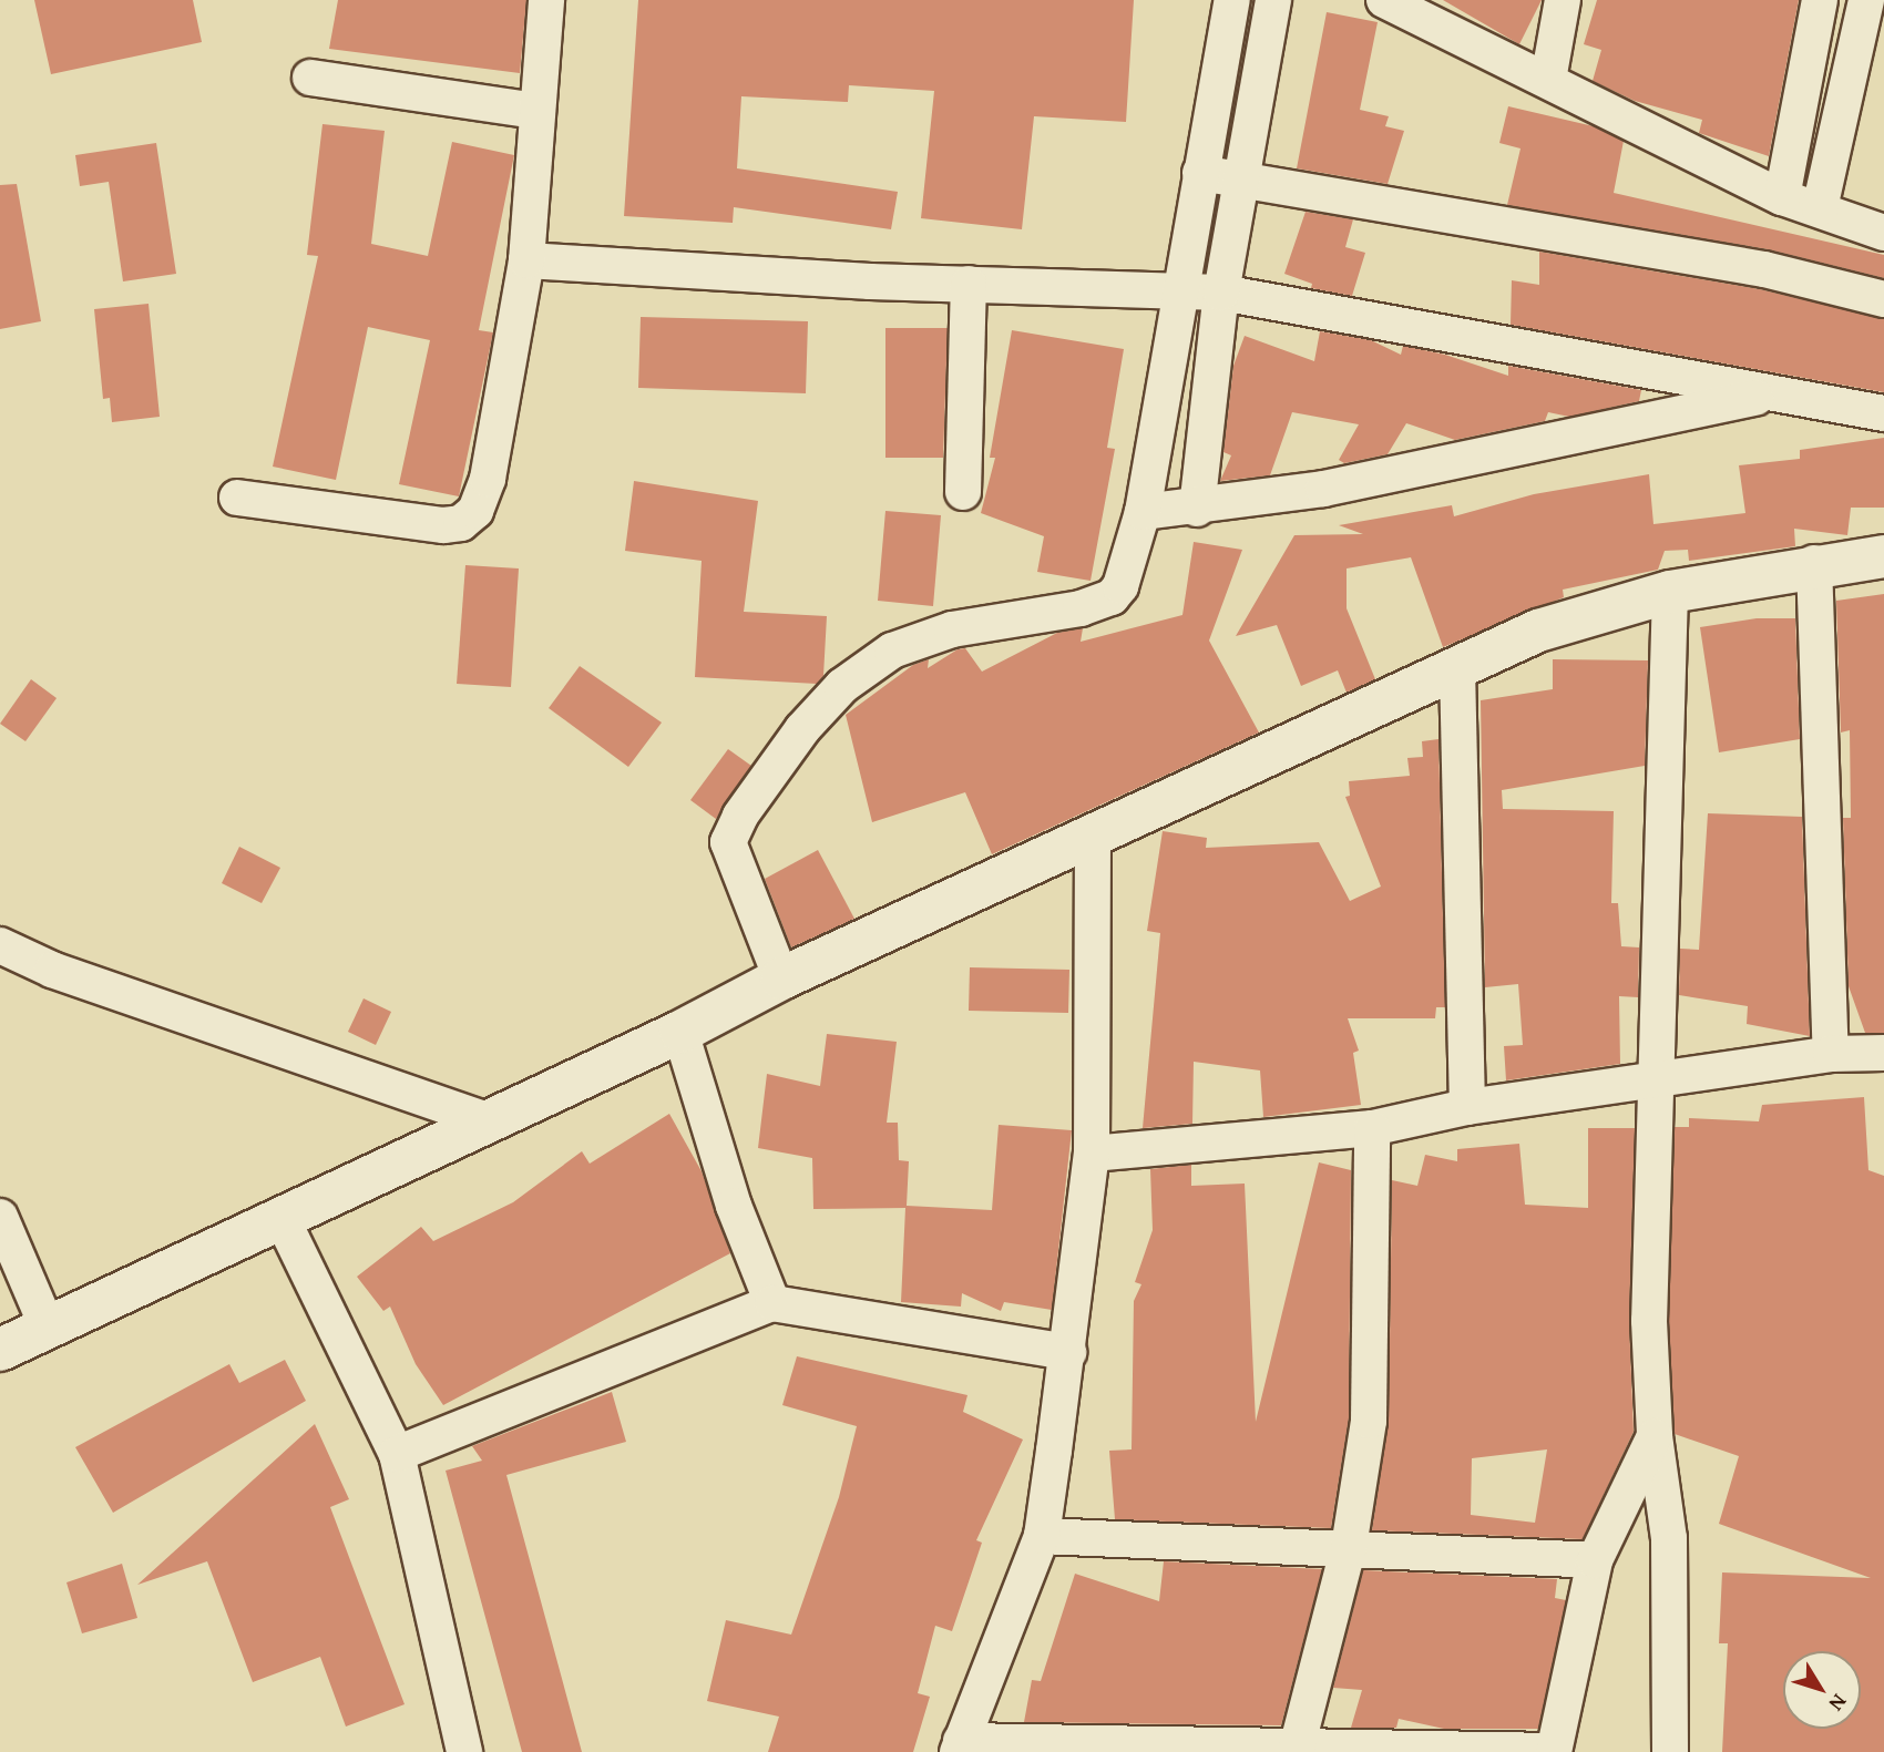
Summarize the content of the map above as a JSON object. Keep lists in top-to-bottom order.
{
  "north": "bottom right"
}
